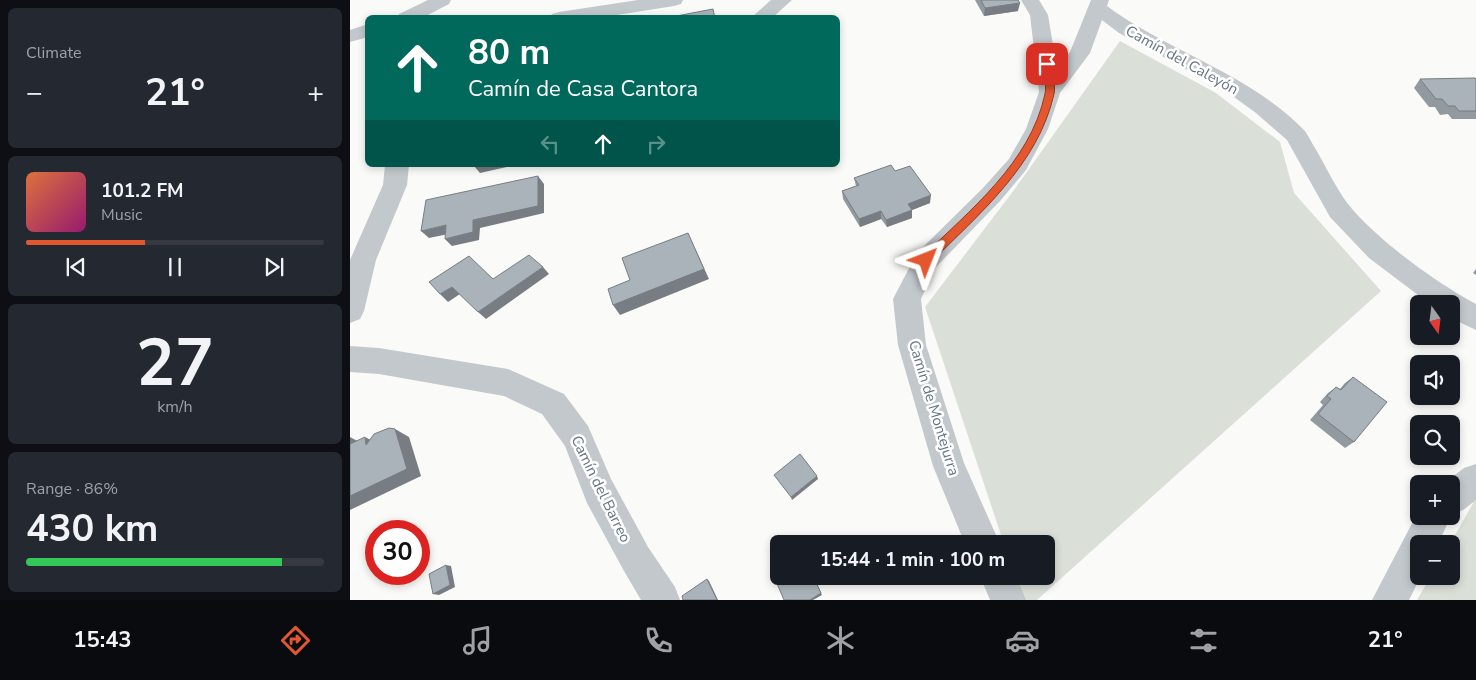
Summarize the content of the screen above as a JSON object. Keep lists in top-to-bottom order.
{
  "streets": {
    "street": ["Camín del Caleyón", "Camín de Montejurra", "Camín del Barreo"]
  },
  "crossings": [
    ["Camín del Caleyón", "Camín de Montejurra"]
  ],
  "north": "bottom",
  "page": {
    "tile": [
      "Climate",
      ["27", "km/h"],
      ["Range · 86%", "430 km"]
    ],
    "turn": ["80 m", "Camín de Casa Cantora"],
    "heat": ["−", "21°", "+"],
    "song": ["101.2 FM", "Music"],
    "map_buttons": ["+", "−"],
    "limit": "30",
    "trip": "15:44 · 1 min · 100 m",
    "tabs": ["15:43", "21°"]
  }
}
